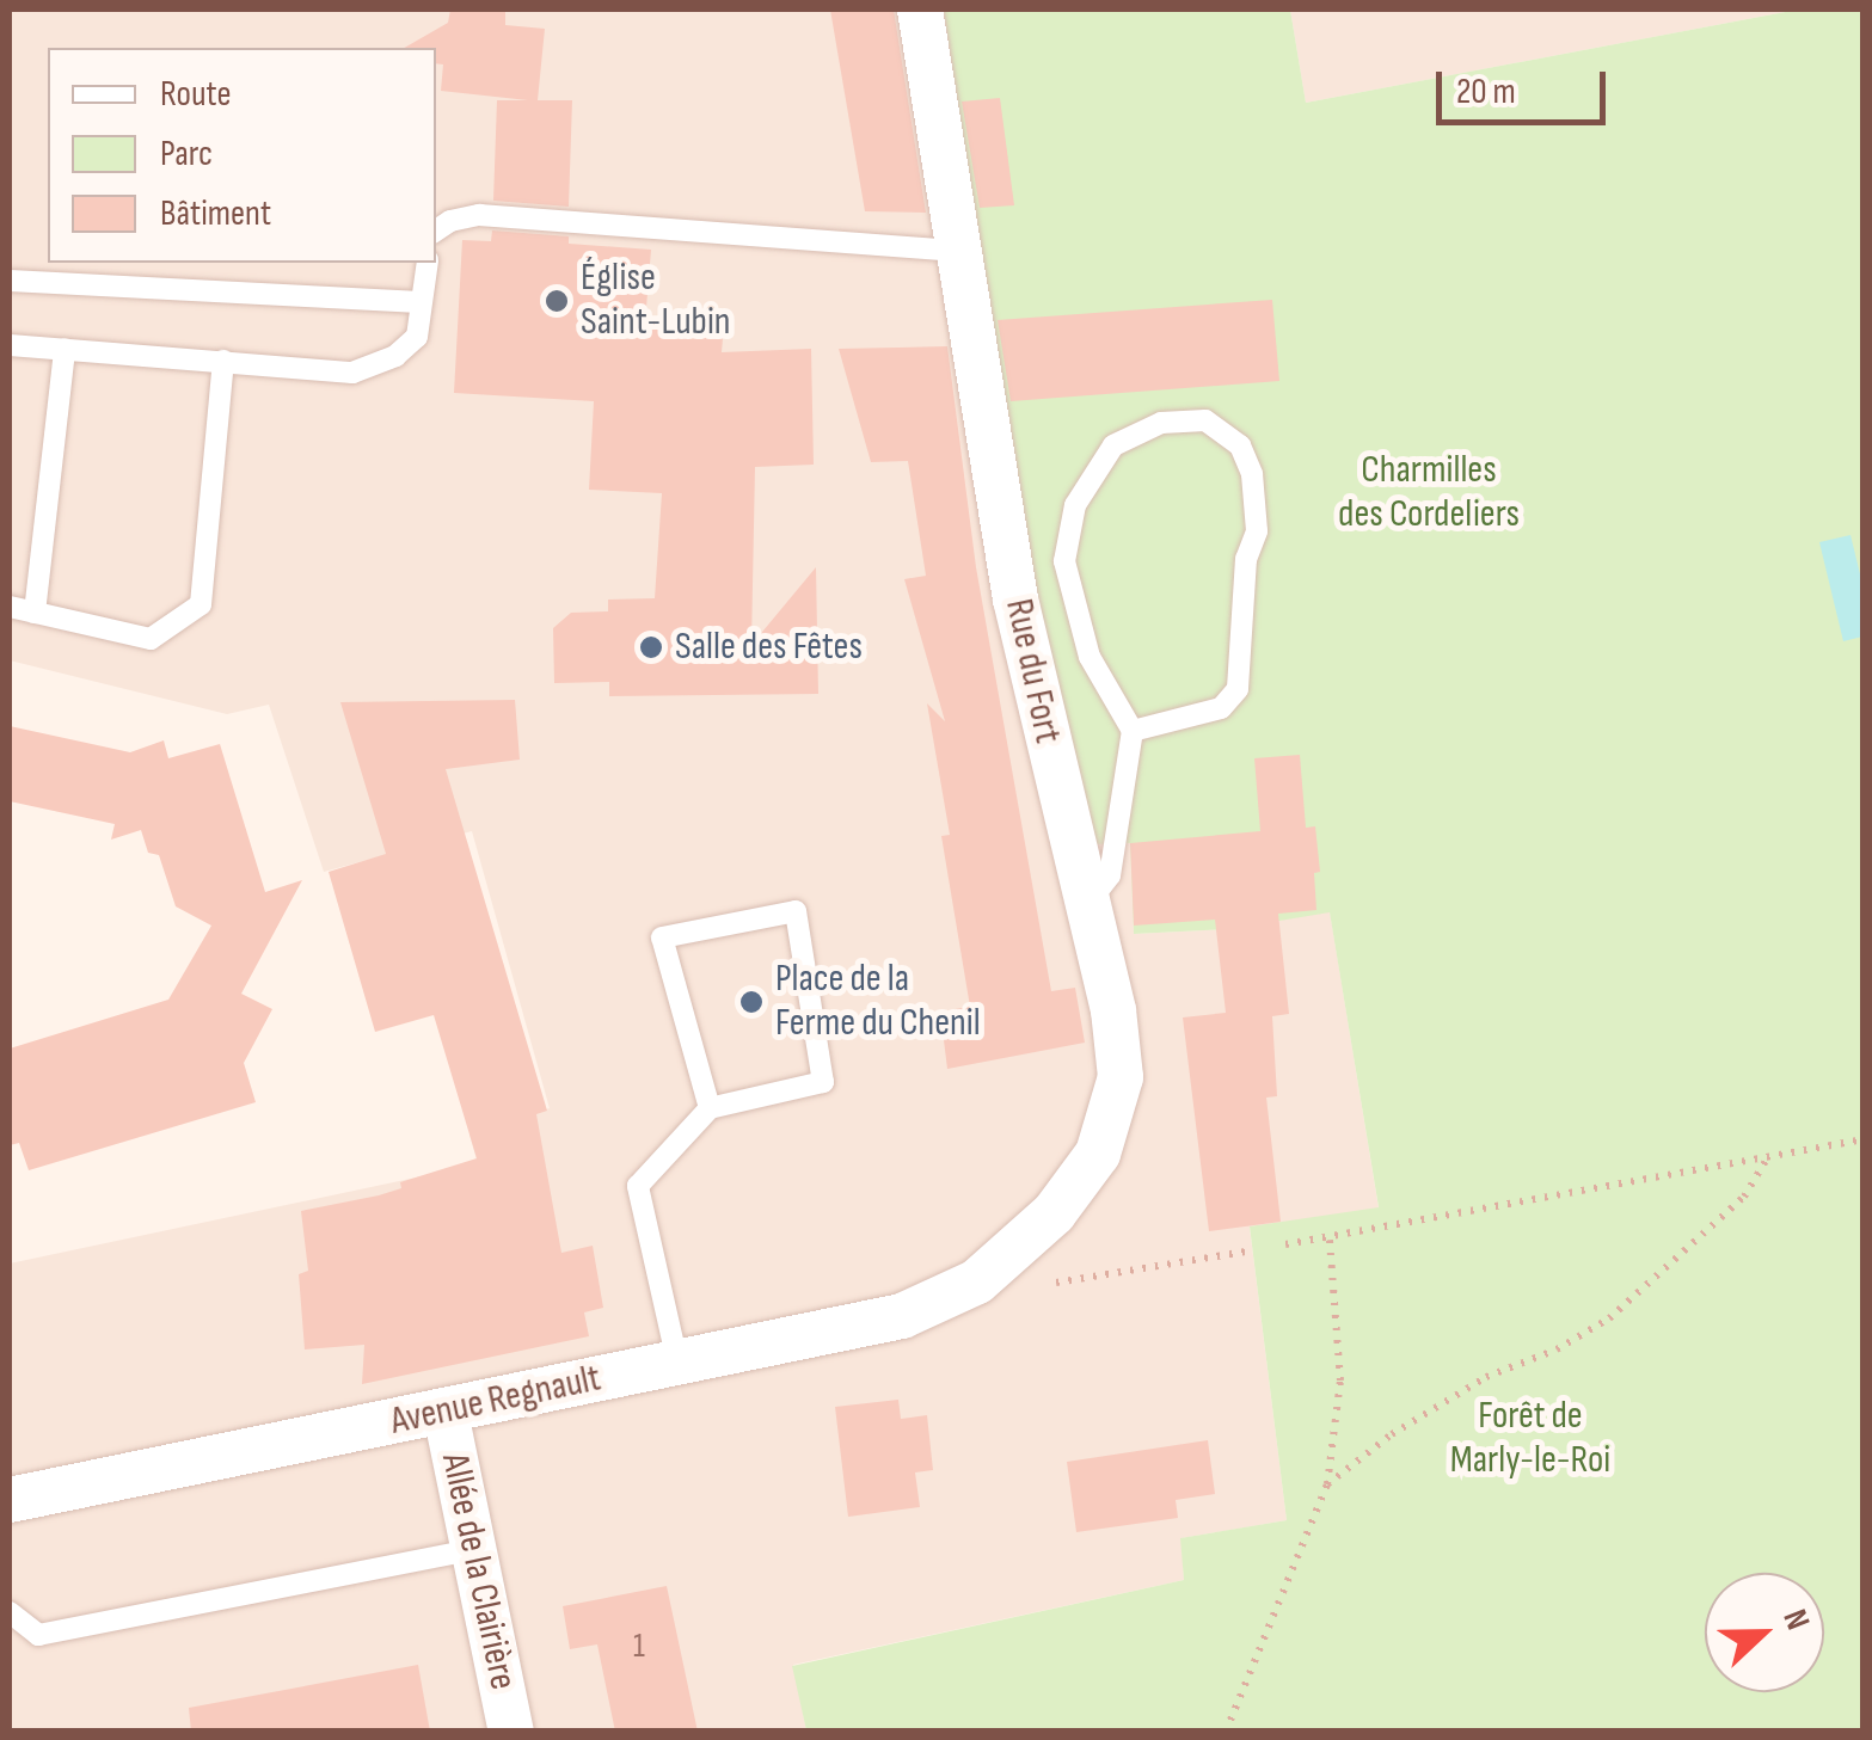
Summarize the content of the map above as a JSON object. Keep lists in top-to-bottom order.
{
  "streets": {
    "street": ["Rue du Fort", "Avenue Regnault", "Allée de la Clairière"]
  },
  "crossings": [
    ["Rue du Fort", "Avenue Regnault"],
    ["Avenue Regnault", "Allée de la Clairière"]
  ],
  "parks": ["Charmilles des Cordeliers", "Forêt de Marly-le-Roi"],
  "places": ["Église Saint-Lubin", "Salle des Fêtes", "Place de la Ferme du Chenil"],
  "house_numbers": ["1"],
  "legend": ["Route", "Parc", "Bâtiment"],
  "scale_bar": "20 m",
  "north": "right"
}
